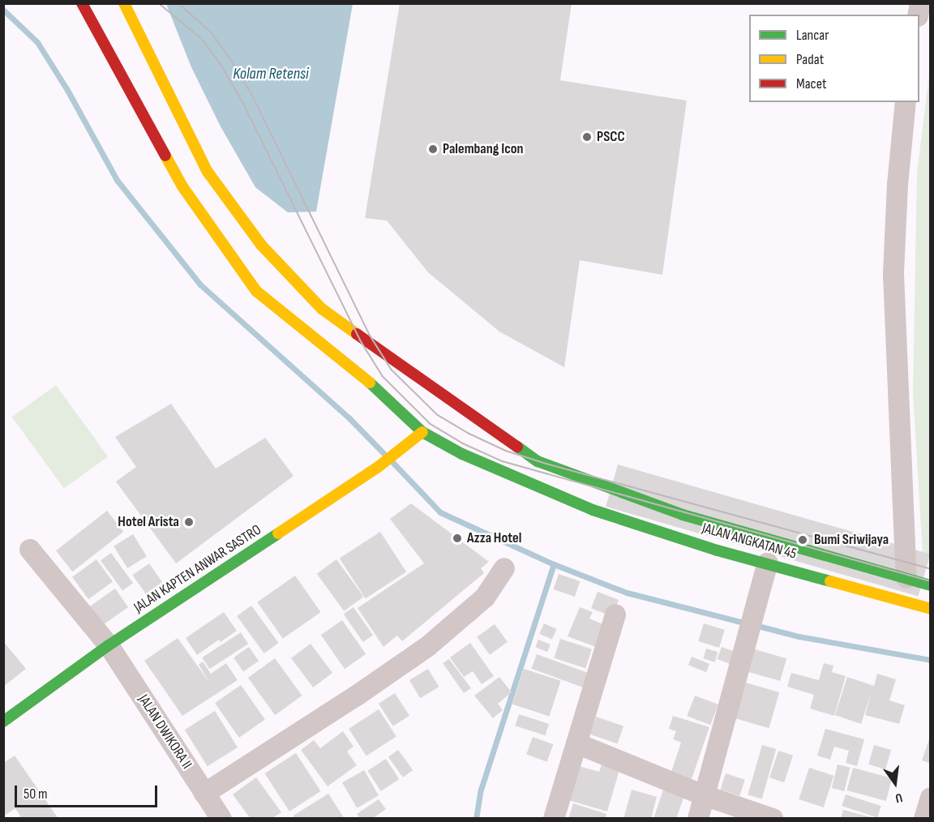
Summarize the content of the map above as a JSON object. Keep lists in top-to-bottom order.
{
  "streets": {
    "main road": ["JALAN ANGKATAN 45", "JALAN KAPTEN ANWAR SASTRO"],
    "street": ["JALAN DWIKORA II"]
  },
  "crossings": [
    ["JALAN ANGKATAN 45", "JALAN KAPTEN ANWAR SASTRO"],
    ["JALAN KAPTEN ANWAR SASTRO", "JALAN DWIKORA II"]
  ],
  "water": ["Kolam Retensi"],
  "places": [
    "PSCC",
    "Palembang Icon",
    "Hotel Arista",
    "Azza Hotel",
    "Bumi Sriwijaya"
  ],
  "legend": ["Lancar", "Padat", "Macet"],
  "scale_bar": "50 m",
  "north": "bottom"
}
